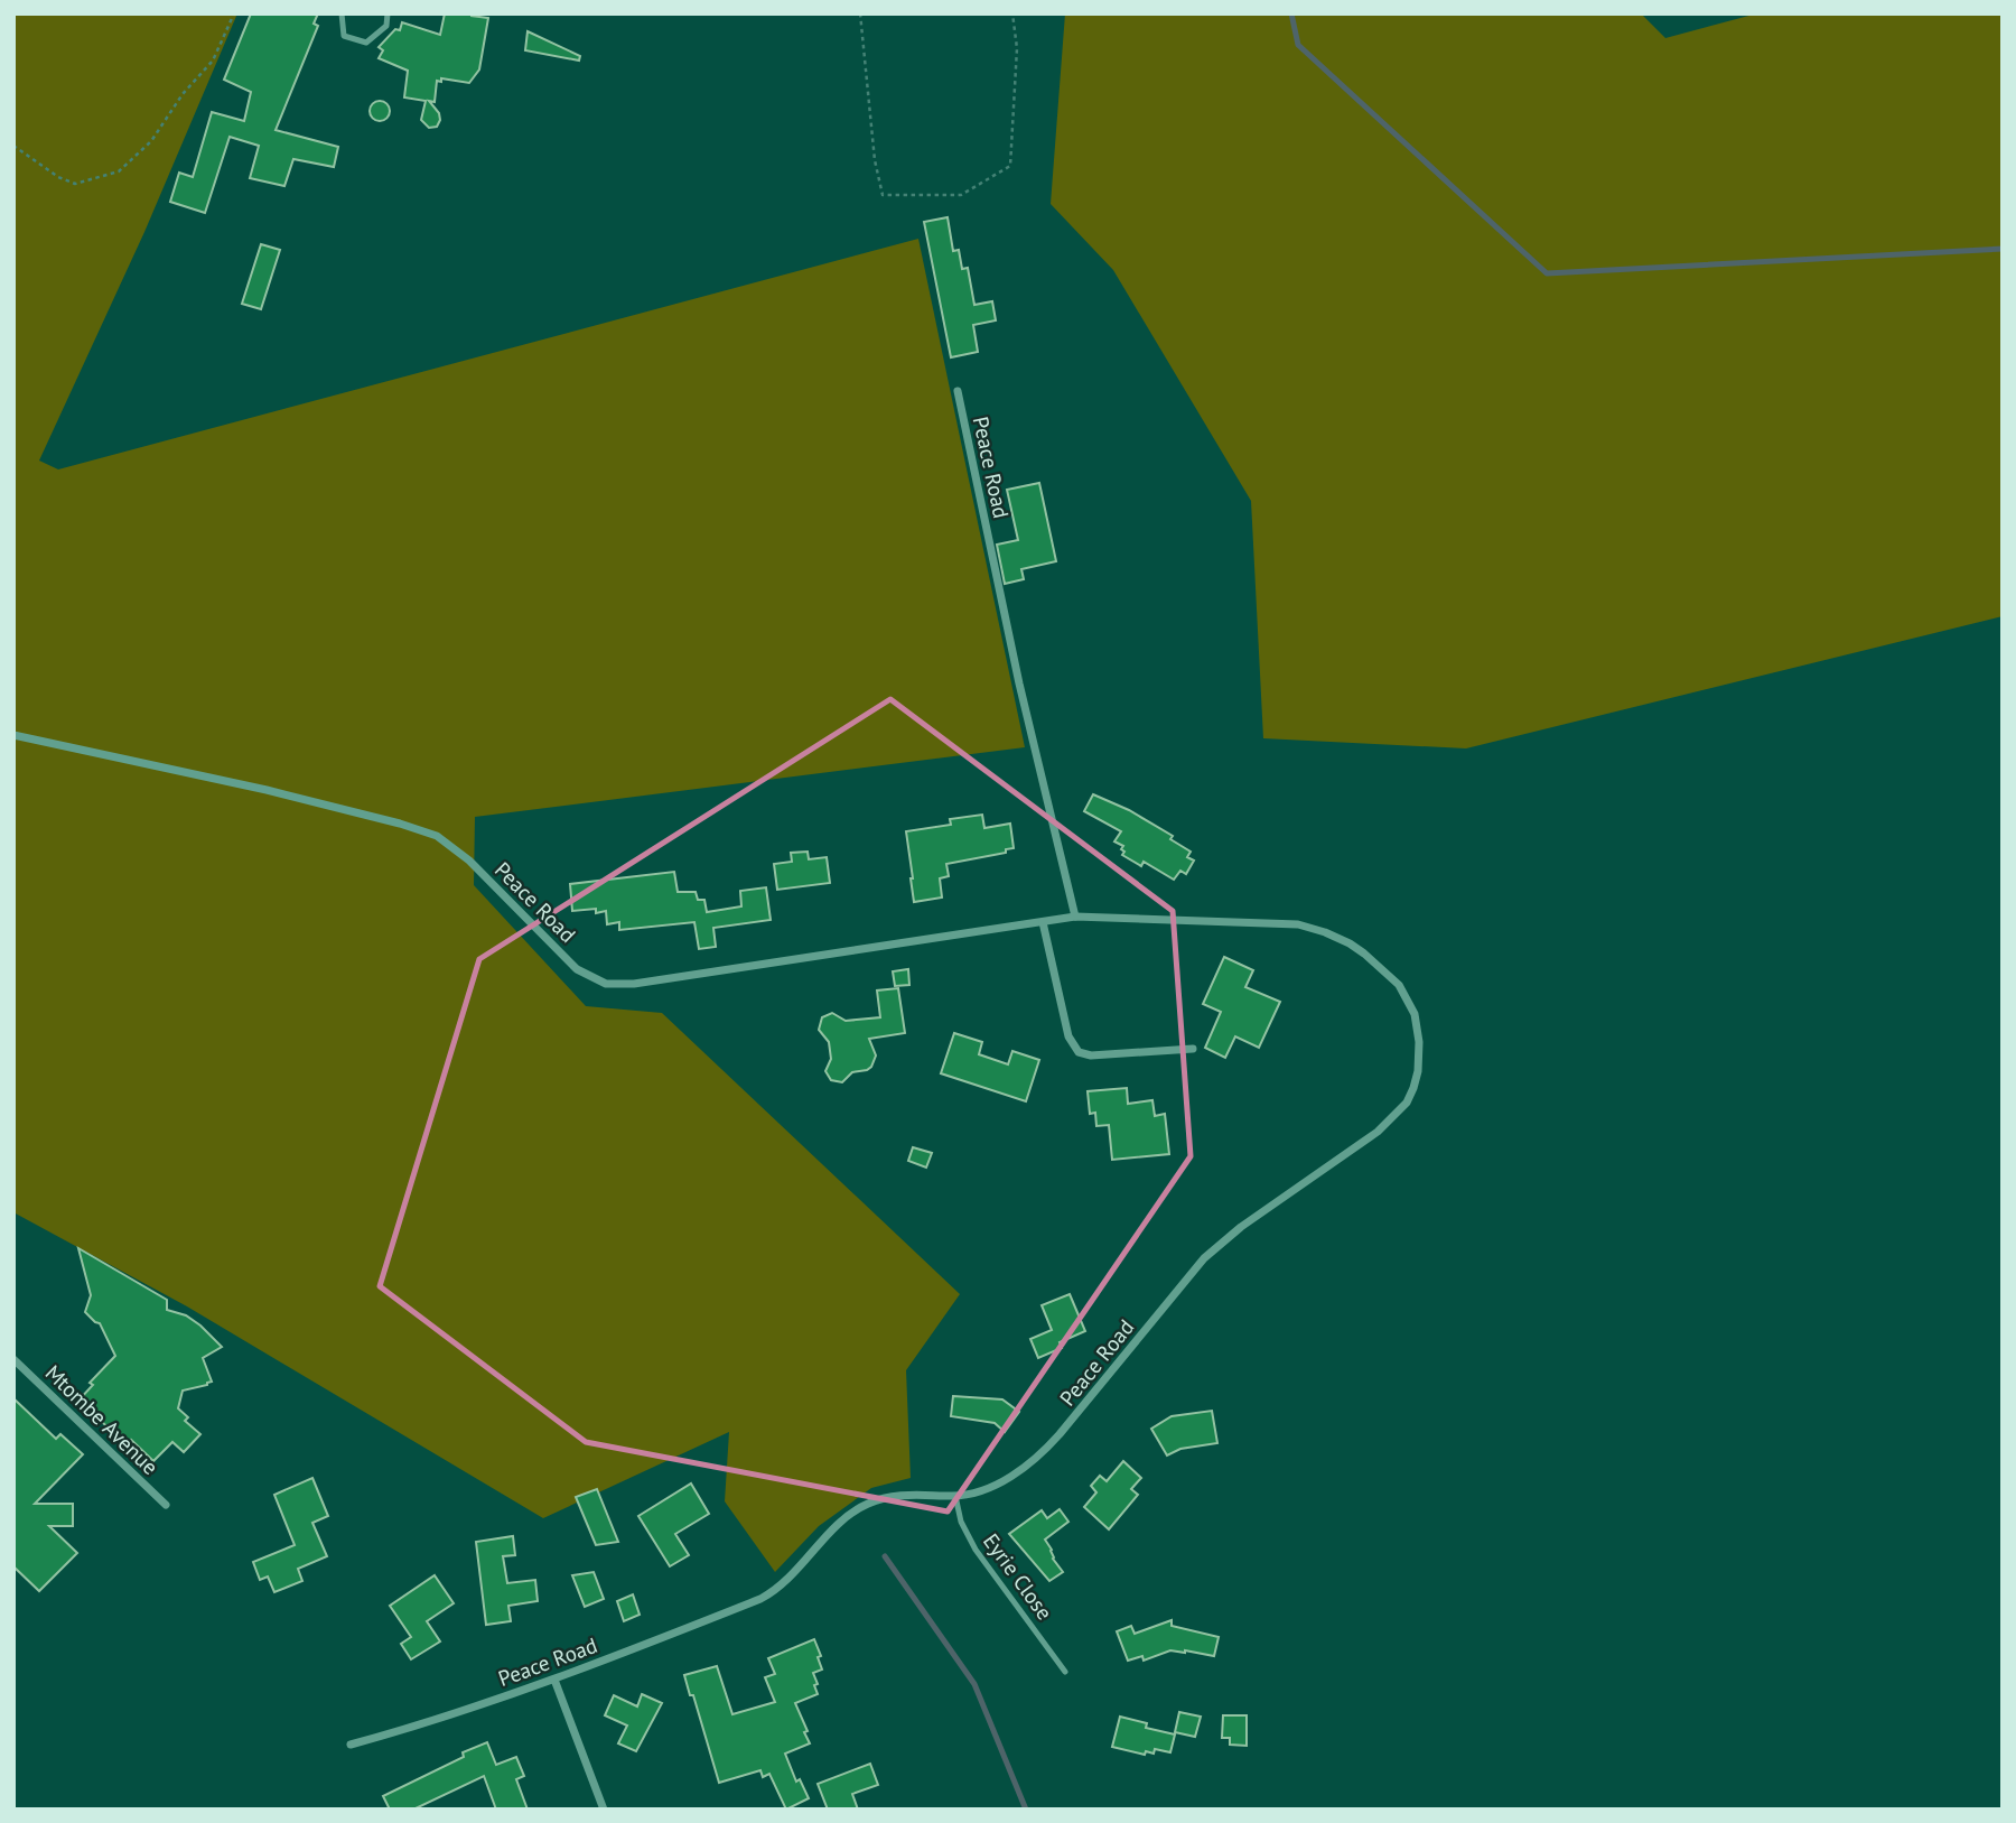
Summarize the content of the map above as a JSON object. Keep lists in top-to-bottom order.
{
  "streets": {
    "street": ["Peace Road", "Mtombe Avenue"],
    "lane": ["Eyrie Close"]
  },
  "crossings": [
    ["Peace Road", "Eyrie Close"]
  ]
}
